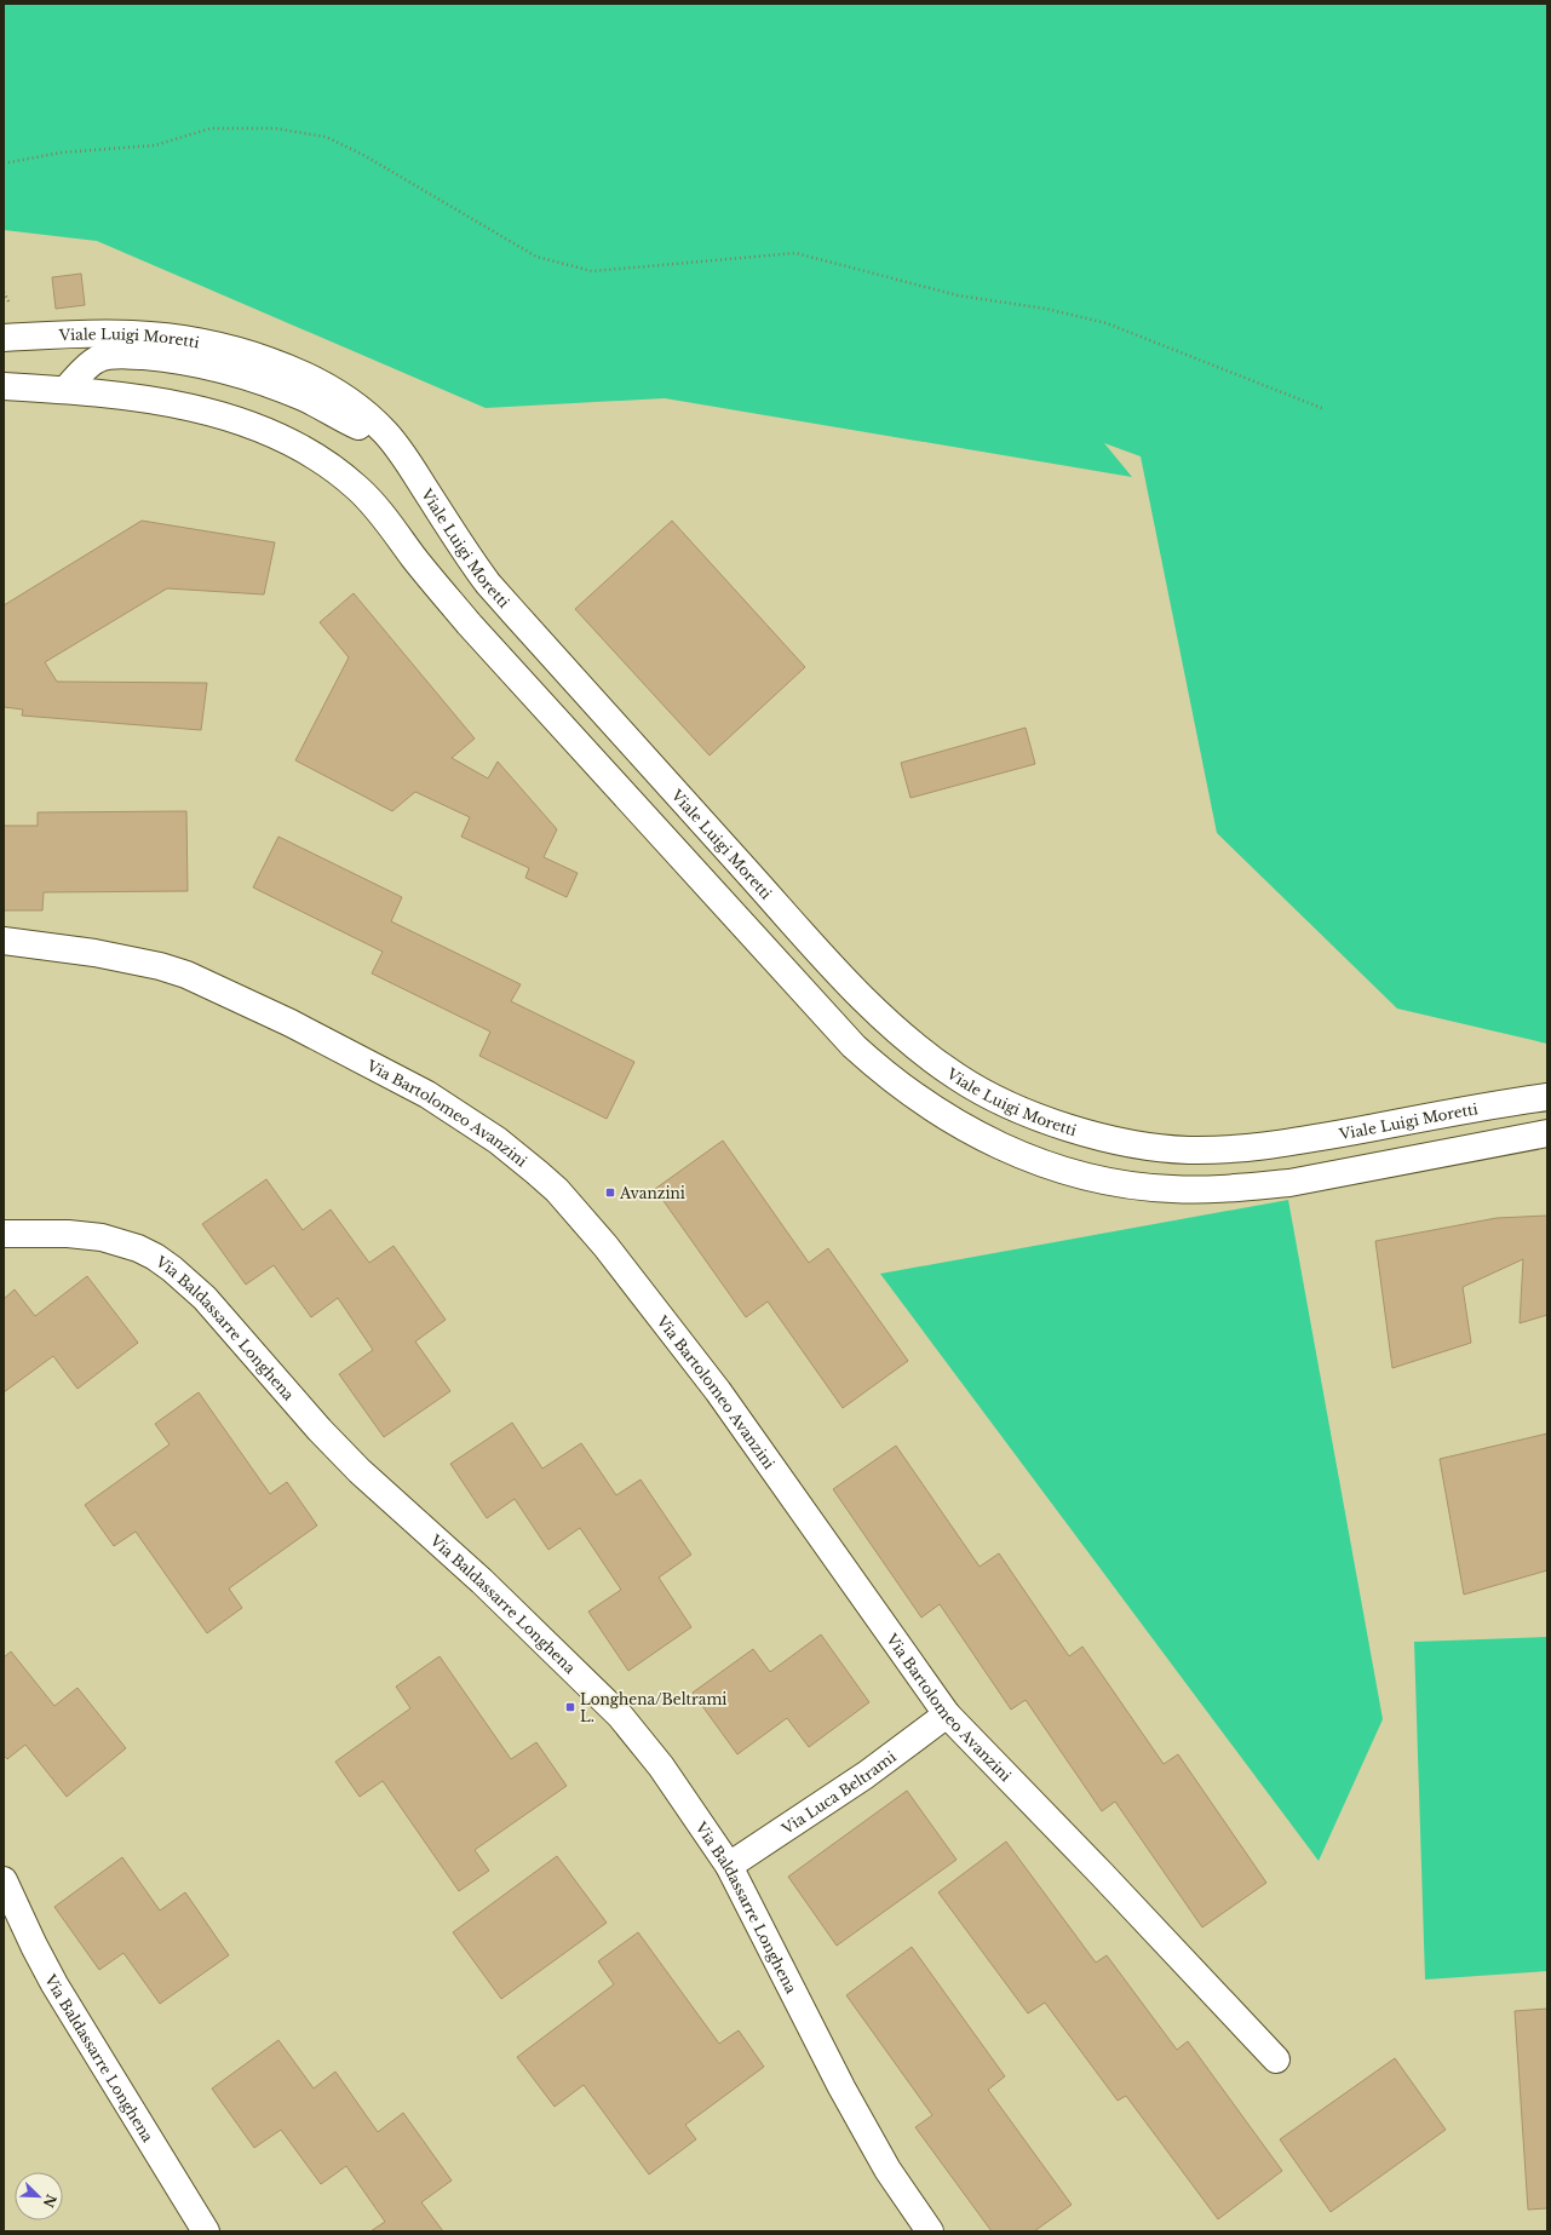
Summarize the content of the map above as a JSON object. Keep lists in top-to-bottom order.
{
  "streets": {
    "street": [
      "Viale Luigi Moretti",
      "Via Bartolomeo Avanzini",
      "Via Baldassarre Longhena",
      "Via Luca Beltrami"
    ]
  },
  "crossings": [
    ["Via Bartolomeo Avanzini", "Via Luca Beltrami"],
    ["Via Baldassarre Longhena", "Via Luca Beltrami"]
  ],
  "places": {
    "transit": ["Avanzini", "Longhena/Beltrami L."]
  },
  "north": "bottom right"
}
